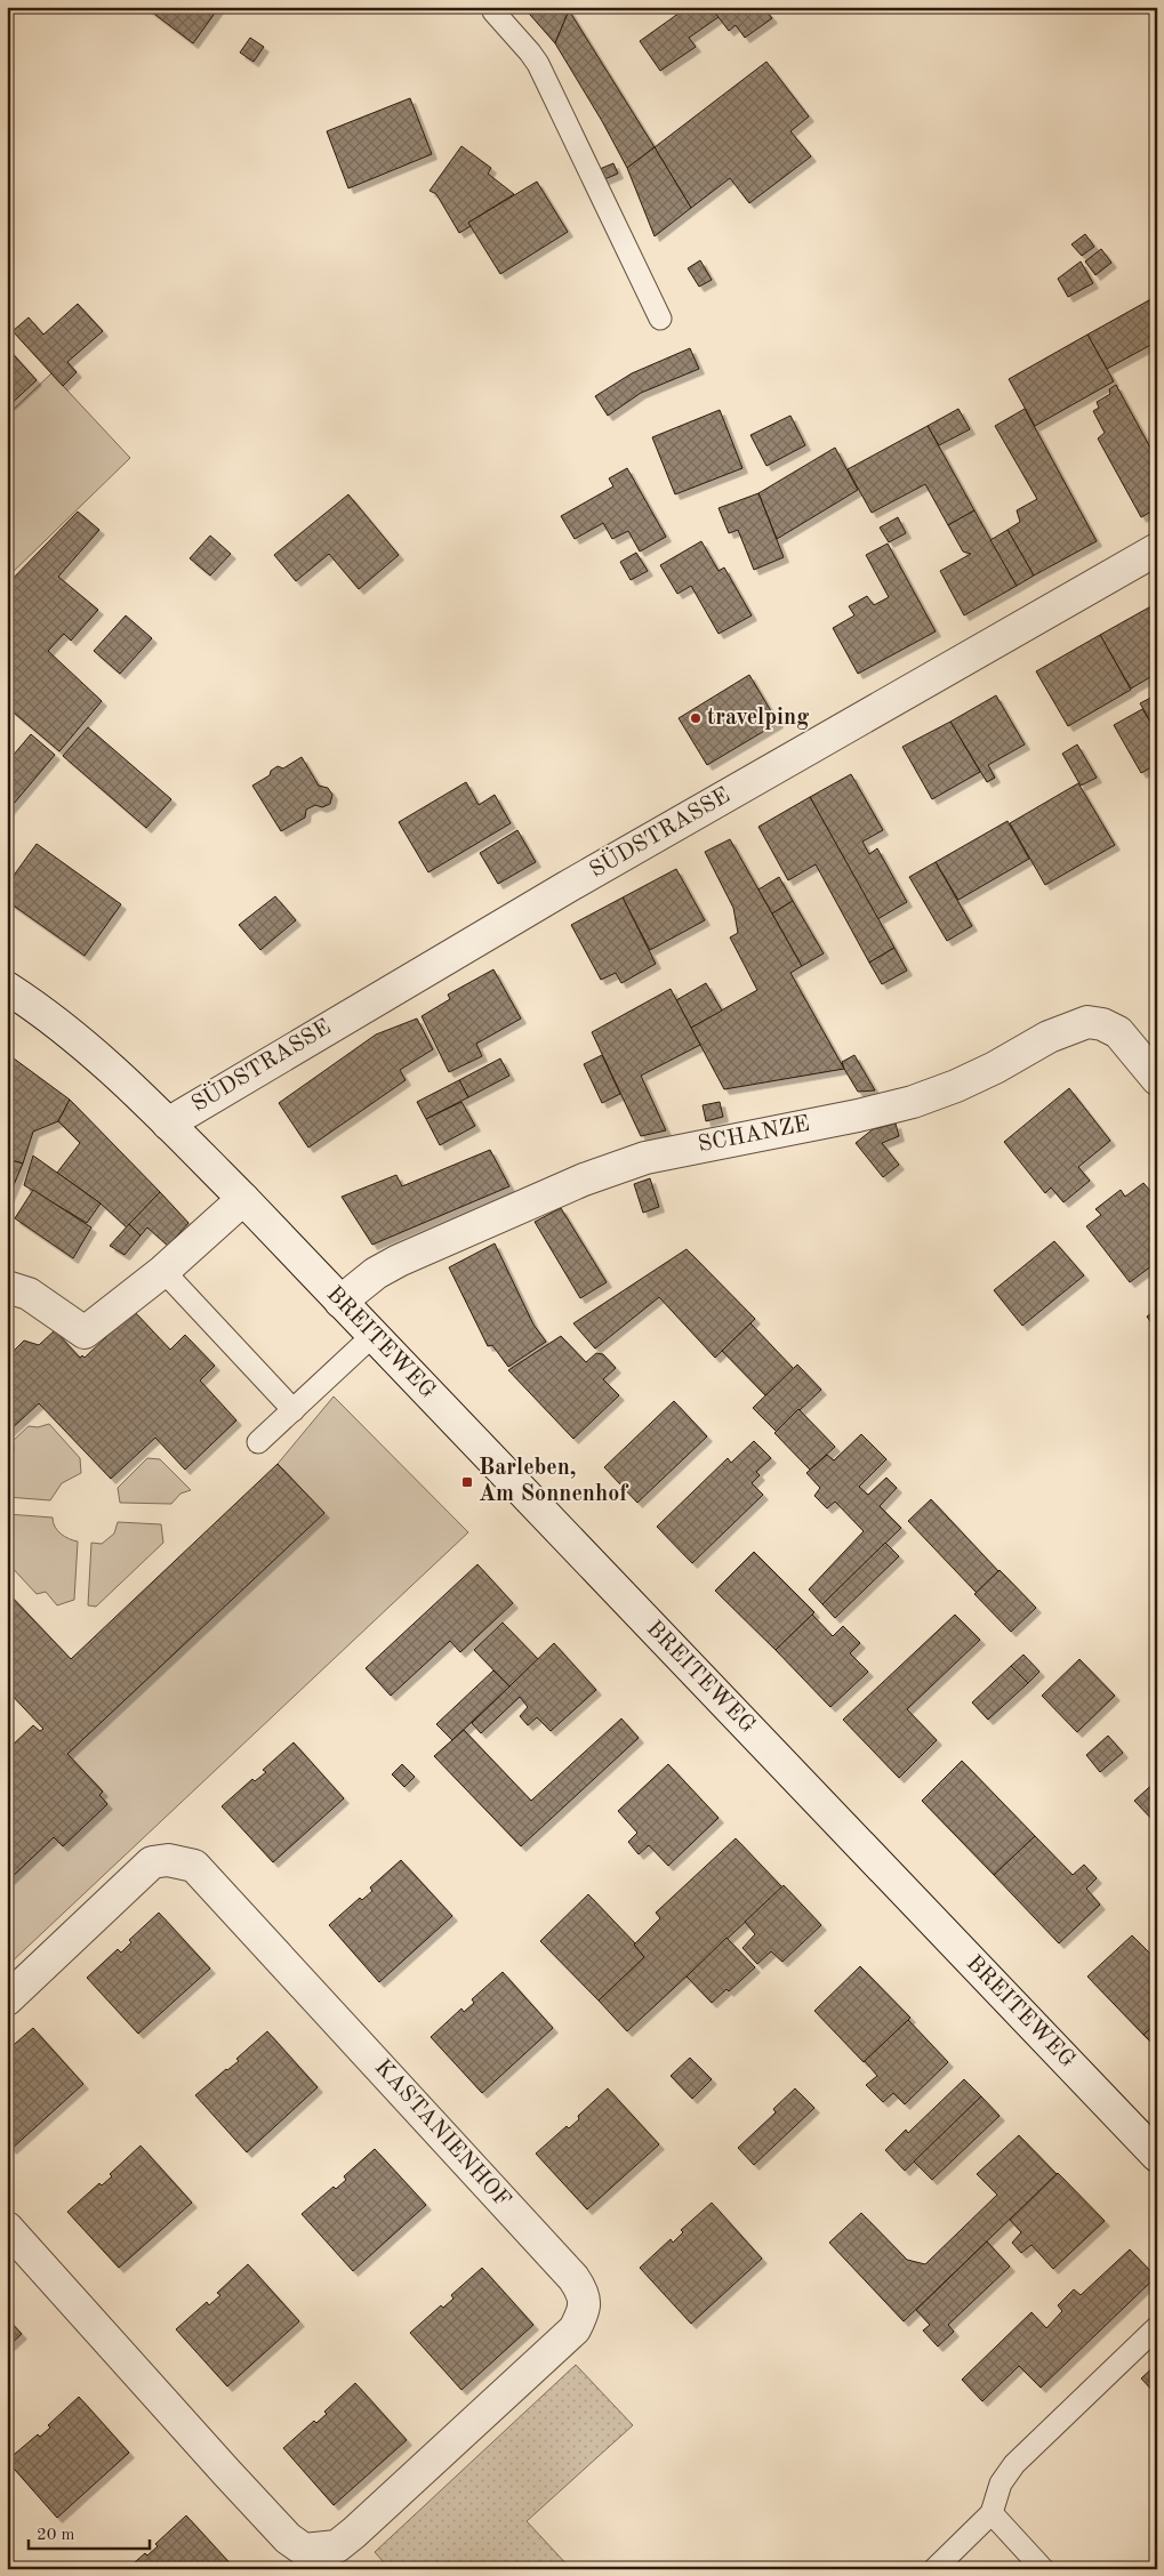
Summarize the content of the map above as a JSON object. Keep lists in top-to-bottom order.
{
  "streets": {
    "street": [
      "SÜDSTRASSE",
      "SCHANZE",
      "BREITEWEG",
      "KASTANIENHOF"
    ]
  },
  "crossings": [
    ["SÜDSTRASSE", "BREITEWEG"],
    ["SCHANZE", "BREITEWEG"]
  ],
  "places": {
    "other": ["travelping"],
    "transit": ["Barleben, Am Sonnenhof"]
  },
  "scale_bar": "20 m"
}
